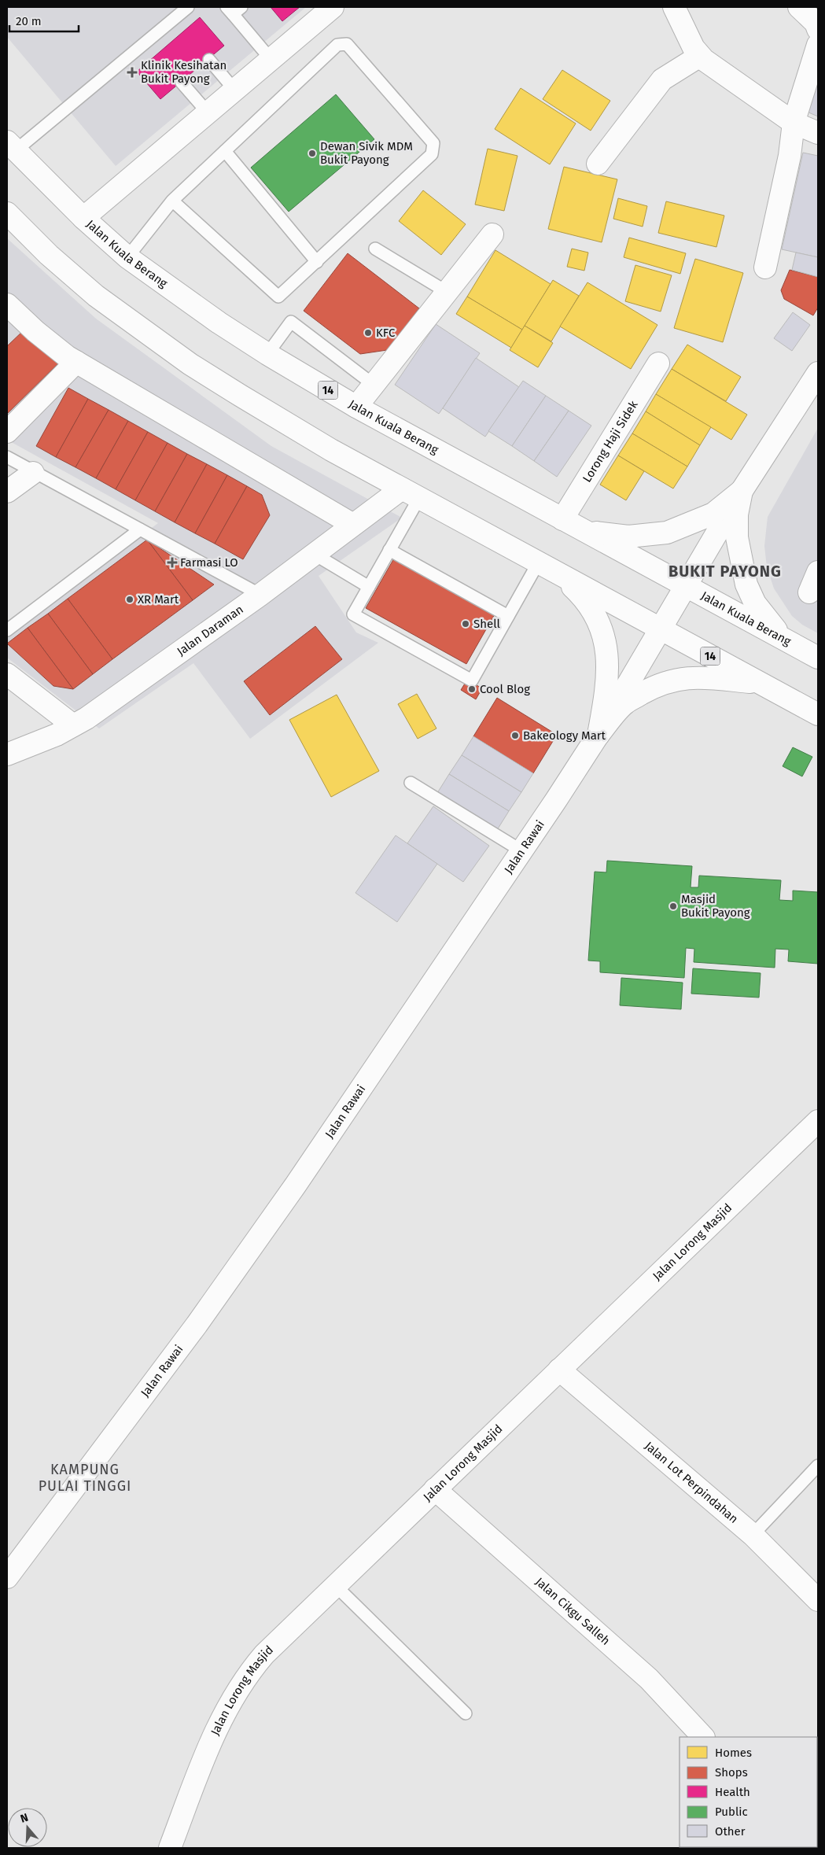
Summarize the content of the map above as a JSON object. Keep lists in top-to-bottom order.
{
  "streets": {
    "main road": [
      "Jalan Kuala Berang",
      "14",
      "Lorong Haji Sidek",
      "Jalan Daraman",
      "Jalan Rawai",
      "Jalan Lorong Masjid",
      "Jalan Lot Perpindahan",
      "Jalan Cikgu Salleh"
    ]
  },
  "crossings": [
    ["Jalan Kuala Berang", "Lorong Haji Sidek"],
    ["Jalan Kuala Berang", "Jalan Rawai"],
    ["14", "Jalan Daraman"],
    ["14", "Jalan Rawai"],
    ["Jalan Lorong Masjid", "Jalan Lot Perpindahan"],
    ["Jalan Lorong Masjid", "Jalan Cikgu Salleh"]
  ],
  "districts": ["BUKIT PAYONG", "KAMPUNG PULAI TINGGI"],
  "places": {
    "health": ["Klinik Kesihatan Bukit Payong", "Farmasi LO"],
    "other": [
      "Dewan Sivik MDM Bukit Payong",
      "KFC",
      "XR Mart",
      "Shell",
      "Cool Blog",
      "Bakeology Mart",
      "Masjid Bukit Payong"
    ]
  },
  "legend": [
    "Homes",
    "Shops",
    "Health",
    "Public",
    "Other"
  ],
  "scale_bar": "20 m",
  "north": "top"
}
